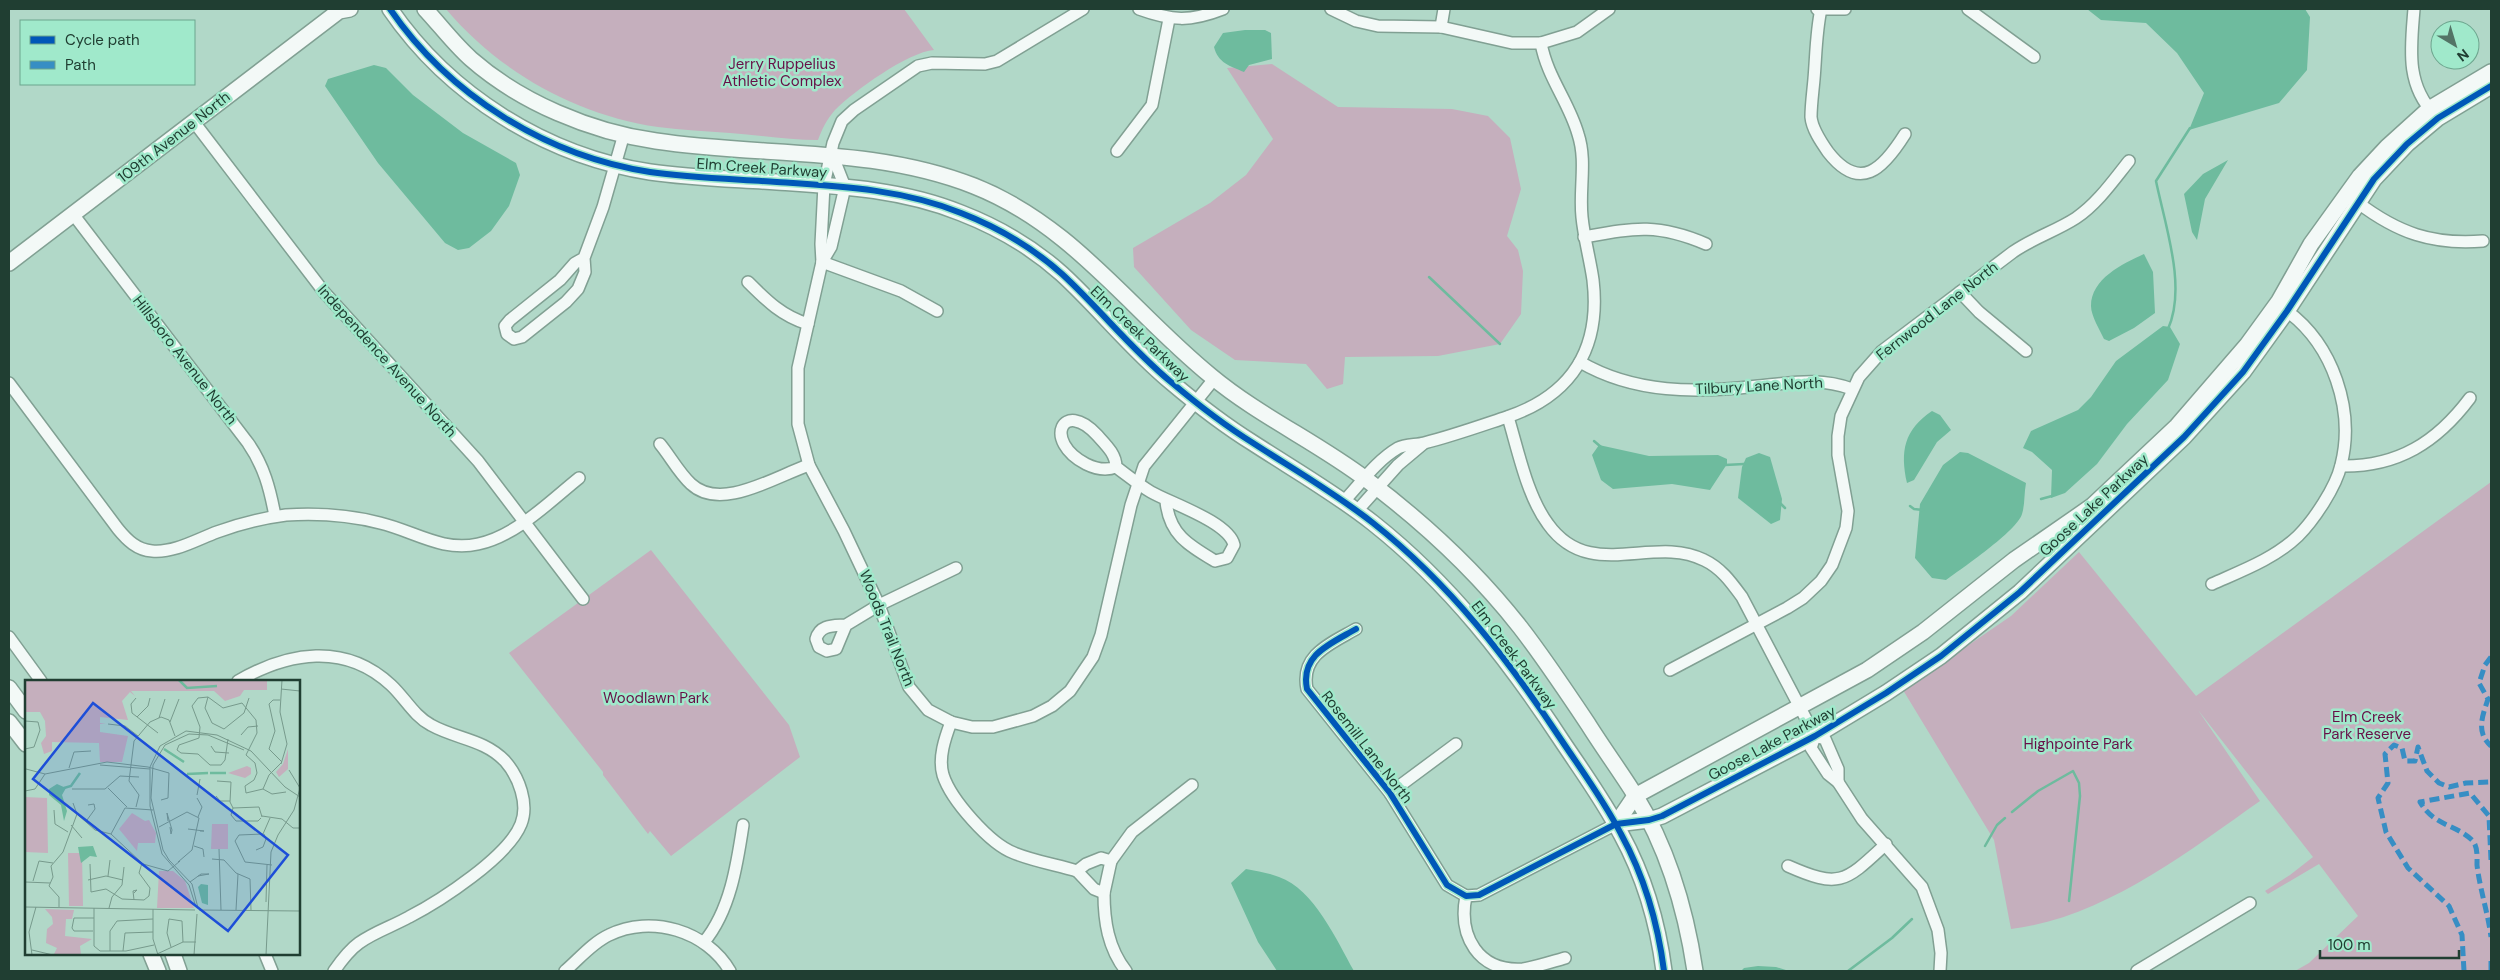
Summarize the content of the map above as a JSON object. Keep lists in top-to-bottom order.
{
  "streets": {
    "street": [
      "109th Avenue North",
      "Elm Creek Parkway",
      "Fernwood Lane North",
      "Hillsboro Avenue North",
      "Independence Avenue North",
      "Tilbury Lane North",
      "Goose Lake Parkway",
      "Woods Trail North",
      "Rosemill Lane North"
    ]
  },
  "crossings": [
    ["109th Avenue North", "Hillsboro Avenue North"],
    ["109th Avenue North", "Independence Avenue North"],
    ["Elm Creek Parkway", "Goose Lake Parkway"],
    ["Elm Creek Parkway", "Woods Trail North"],
    ["Fernwood Lane North", "Tilbury Lane North"]
  ],
  "parks": [
    "Jerry Ruppelius Athletic Complex",
    "Woodlawn Park",
    "Elm Creek Park Reserve",
    "Highpointe Park"
  ],
  "legend": ["Cycle path", "Path"],
  "scale_bar": "100 m",
  "north": "bottom right"
}
